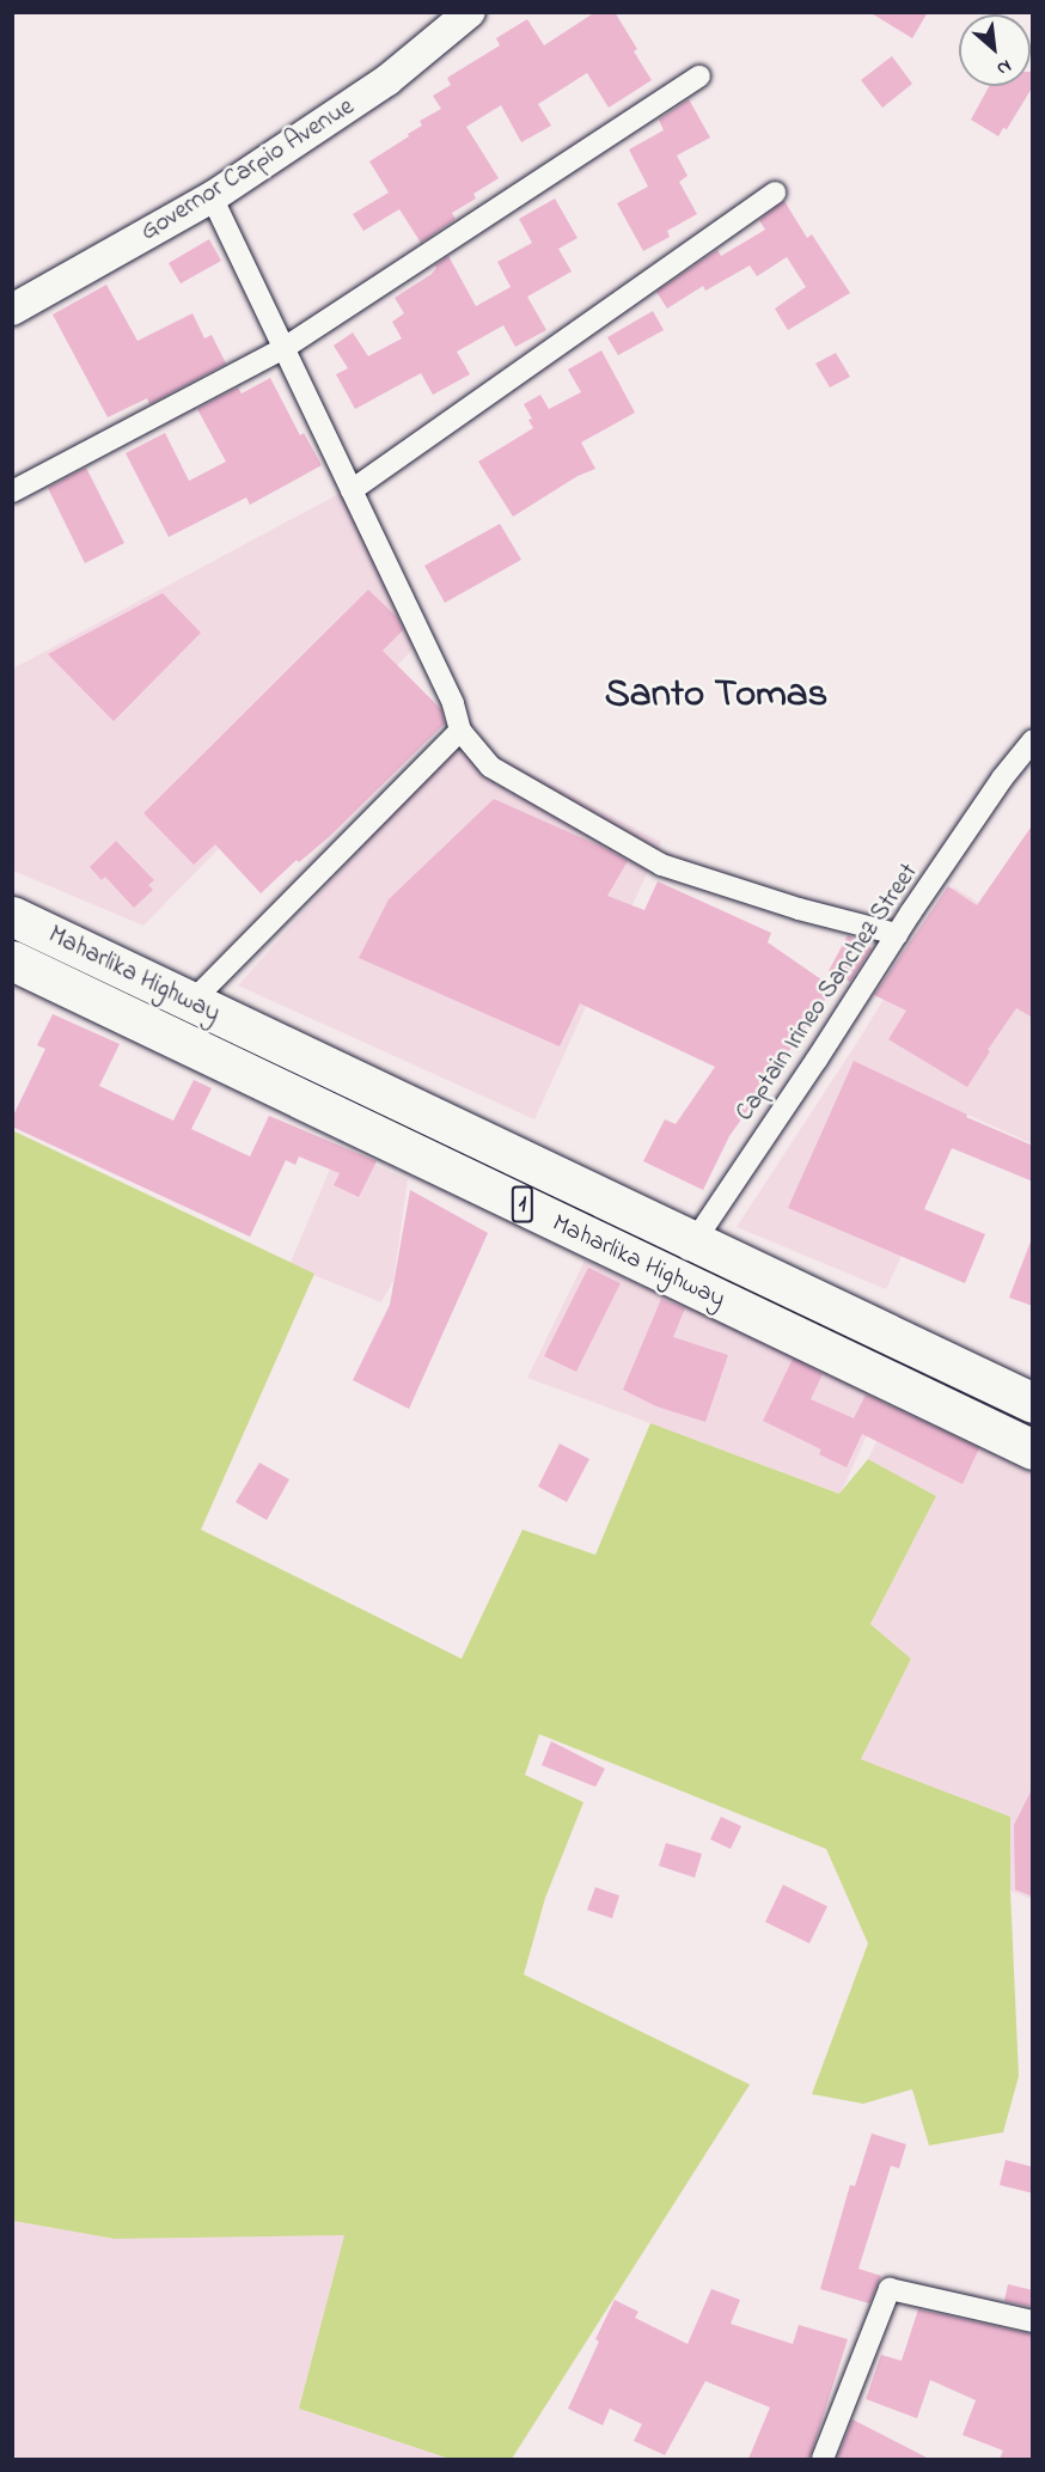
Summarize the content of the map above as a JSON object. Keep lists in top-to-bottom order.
{
  "streets": {
    "highway": ["Maharlika Highway", "1"],
    "main road": ["Governor Carpio Avenue"],
    "street": ["Captain Irineo Sanchez Street"]
  },
  "crossings": [
    ["Maharlika Highway", "Captain Irineo Sanchez Street"]
  ],
  "districts": ["Santo Tomas"],
  "north": "bottom right"
}
